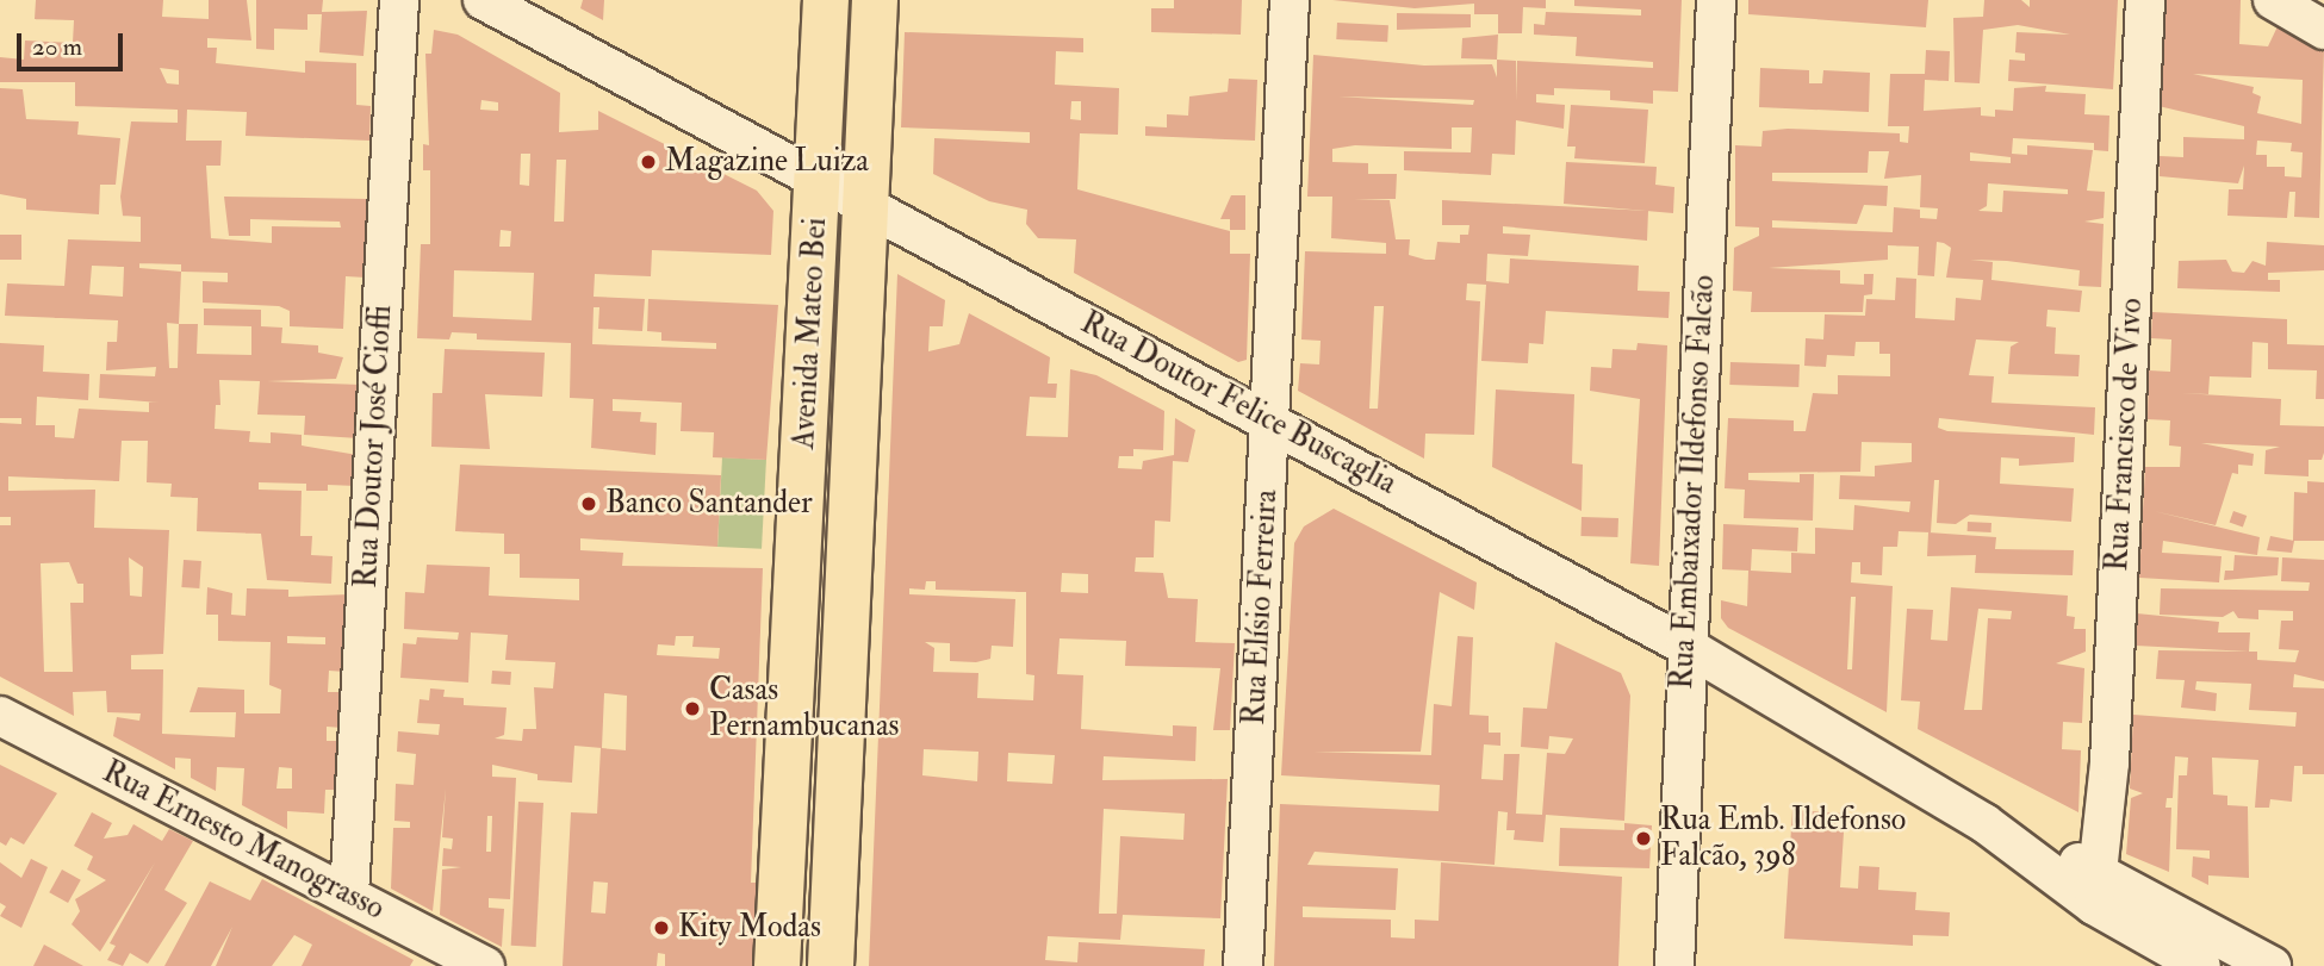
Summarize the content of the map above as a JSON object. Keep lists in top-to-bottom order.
{
  "streets": {
    "main road": ["Avenida Mateo Bei"],
    "street": [
      "Rua Doutor Felice Buscaglia",
      "Rua Francisco de Vivo",
      "Rua Doutor José Cioffi",
      "Rua Embaixador Ildefonso Falcão",
      "Rua Elísio Ferreira",
      "Rua Ernesto Manograsso"
    ]
  },
  "crossings": [
    ["Avenida Mateo Bei", "Rua Doutor Felice Buscaglia"],
    ["Rua Doutor Felice Buscaglia", "Rua Francisco de Vivo"],
    ["Rua Doutor Felice Buscaglia", "Rua Embaixador Ildefonso Falcão"],
    ["Rua Doutor Felice Buscaglia", "Rua Elísio Ferreira"],
    ["Rua Doutor José Cioffi", "Rua Ernesto Manograsso"]
  ],
  "places": [
    "Magazine Luiza",
    "Banco Santander",
    "Casas Pernambucanas",
    "Rua Emb. Ildefonso Falcão, 398",
    "Kity Modas"
  ],
  "scale_bar": "20 m"
}
